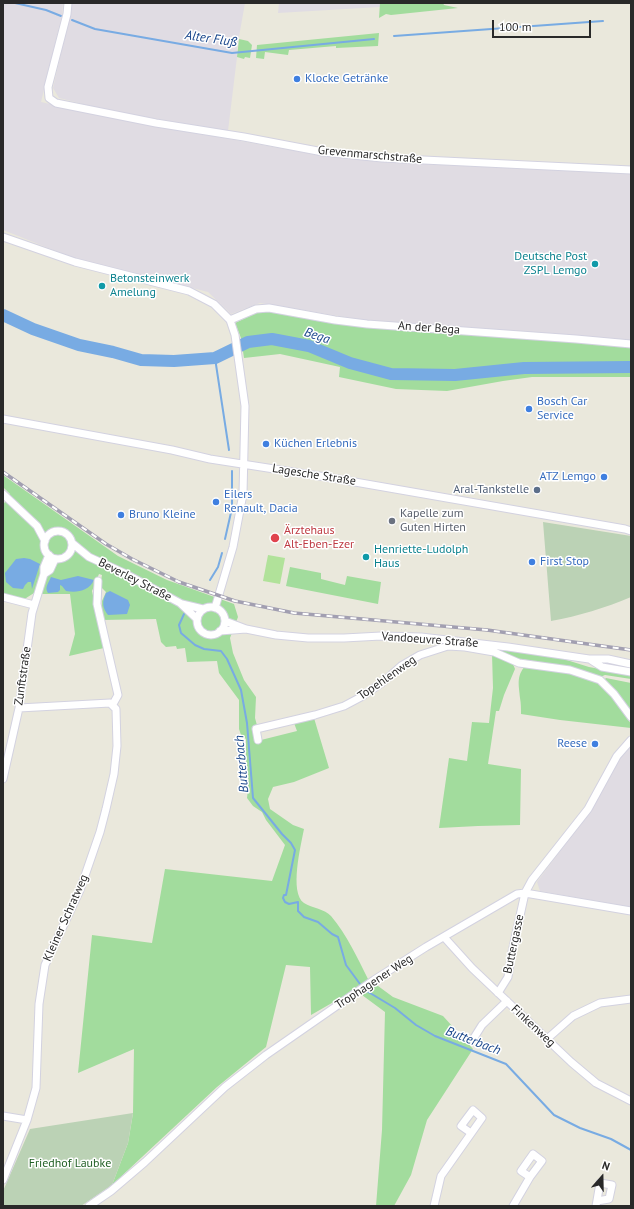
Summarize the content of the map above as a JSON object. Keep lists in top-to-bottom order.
{
  "streets": {
    "street": [
      "Grevenmarschstraße",
      "An der Bega",
      "Lagesche Straße",
      "Beverley Straße",
      "Vandoeuvre Straße",
      "Zunftstraße",
      "Topehlenweg",
      "Kleiner Schratweg",
      "Buttergasse",
      "Trophagener Weg",
      "Finkenweg"
    ]
  },
  "crossings": [
    ["Beverley Straße", "Vandoeuvre Straße"],
    ["Beverley Straße", "Zunftstraße"],
    ["Buttergasse", "Trophagener Weg"],
    ["Buttergasse", "Finkenweg"],
    ["Trophagener Weg", "Finkenweg"]
  ],
  "water": ["Alter Fluß", "Bega", "Butterbach"],
  "parks": ["Friedhof Laubke"],
  "places": [
    "Klocke Getränke",
    "Deutsche Post ZSPL Lemgo",
    "Betonsteinwerk Amelung",
    "Bosch Car Service",
    "Küchen Erlebnis",
    "ATZ Lemgo",
    "Aral-Tankstelle",
    "Eilers Renault, Dacia",
    "Bruno Kleine",
    "Kapelle zum Guten Hirten",
    "Ärztehaus Alt-Eben-Ezer",
    "Henriette-Ludolph Haus",
    "First Stop",
    "Reese"
  ],
  "scale_bar": "100 m",
  "north": "top"
}
